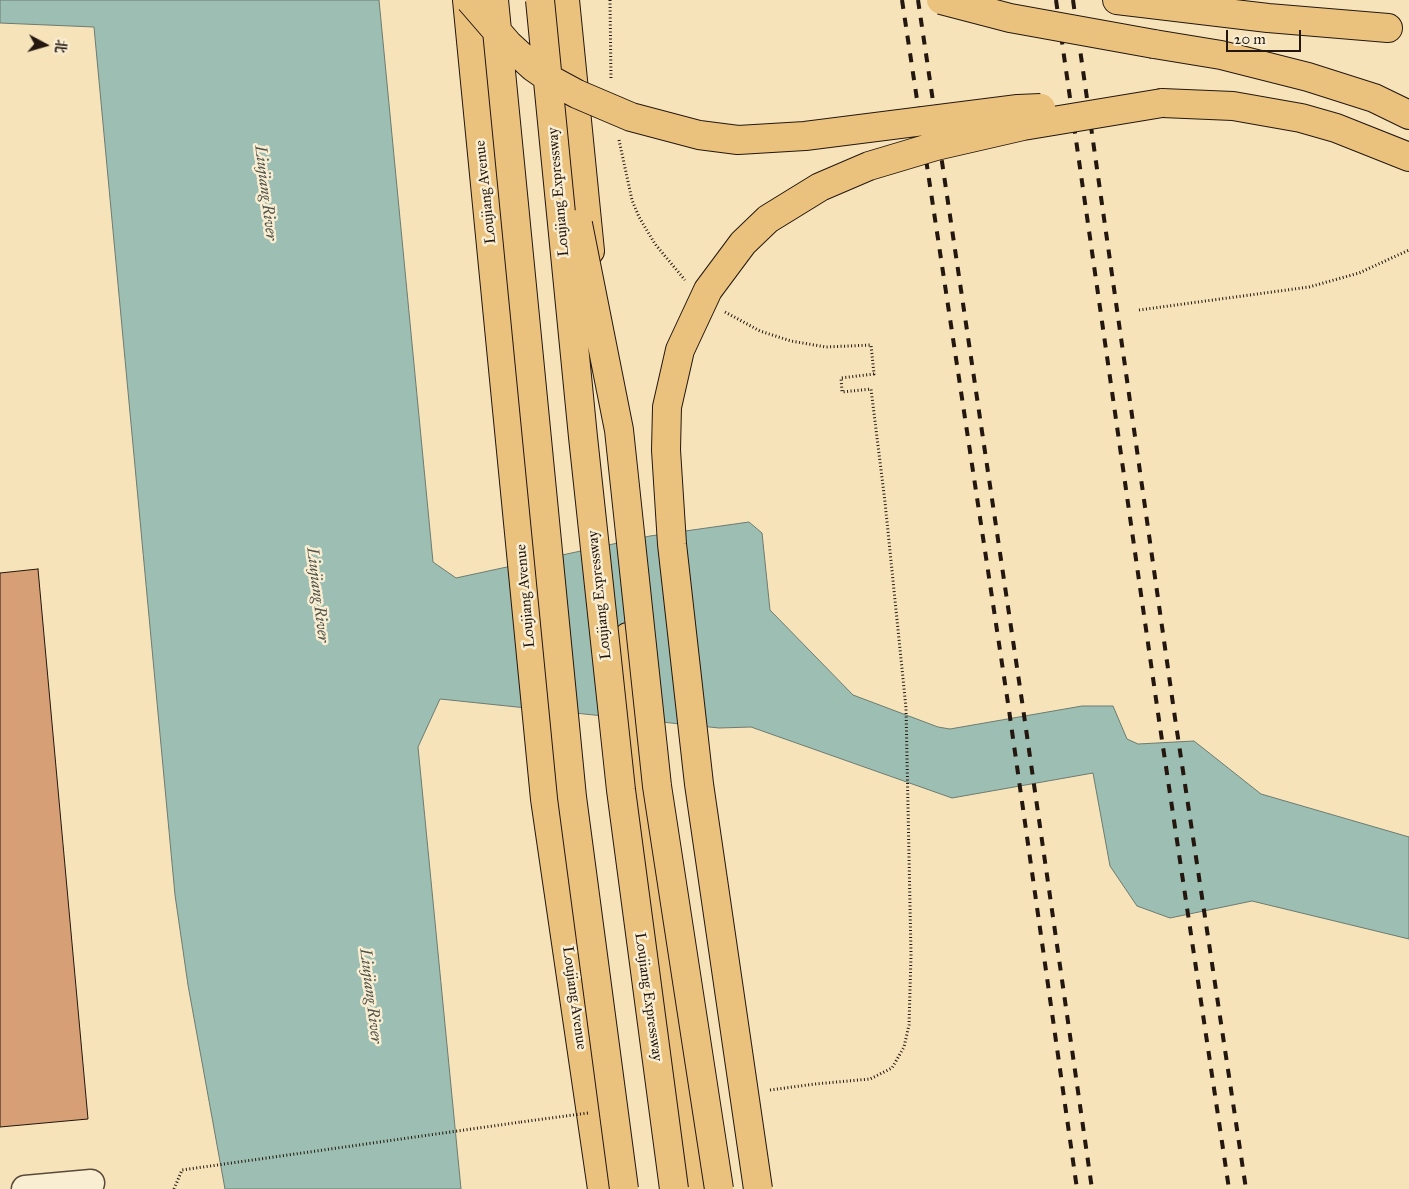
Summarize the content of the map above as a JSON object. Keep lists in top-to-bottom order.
{
  "streets": {
    "main road": ["Loujiang Avenue", "Loujiang Expressway"]
  },
  "water": ["Liujiang River"],
  "scale_bar": "20 m",
  "north": "right"
}
